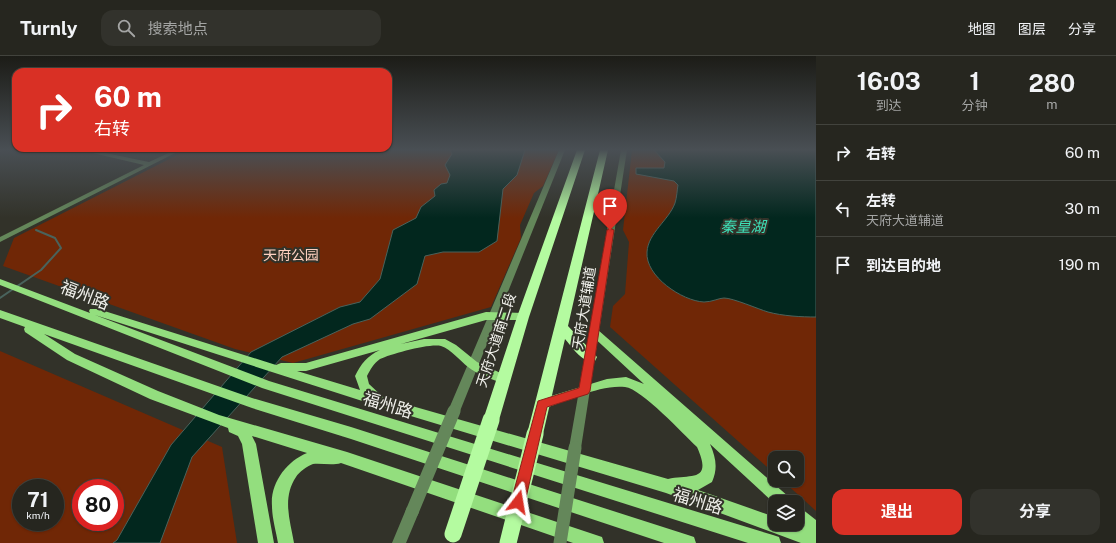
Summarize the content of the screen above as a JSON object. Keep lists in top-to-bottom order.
{
  "streets": {
    "highway": ["天府大道南二段"],
    "main road": ["福州路"],
    "street": ["天府大道辅道"]
  },
  "water": ["秦皇湖"],
  "parks": ["天府公园"],
  "page": {
    "header": "Turnly",
    "search": "搜索地点",
    "nav": ["地图", "图层", "分享"],
    "eta": [
      "16:03",
      "到达",
      "1",
      "分钟",
      "280",
      "m"
    ],
    "turn": ["60 m", "右转"],
    "list": [
      {
        "name": "右转",
        "value": "60 m"
      },
      {
        "name": "左转",
        "note": "天府大道辅道",
        "value": "30 m"
      },
      {
        "name": "到达目的地",
        "value": "190 m"
      }
    ],
    "speed": "71 km/h",
    "limit": "80",
    "buttons": ["退出", "分享"]
  }
}
